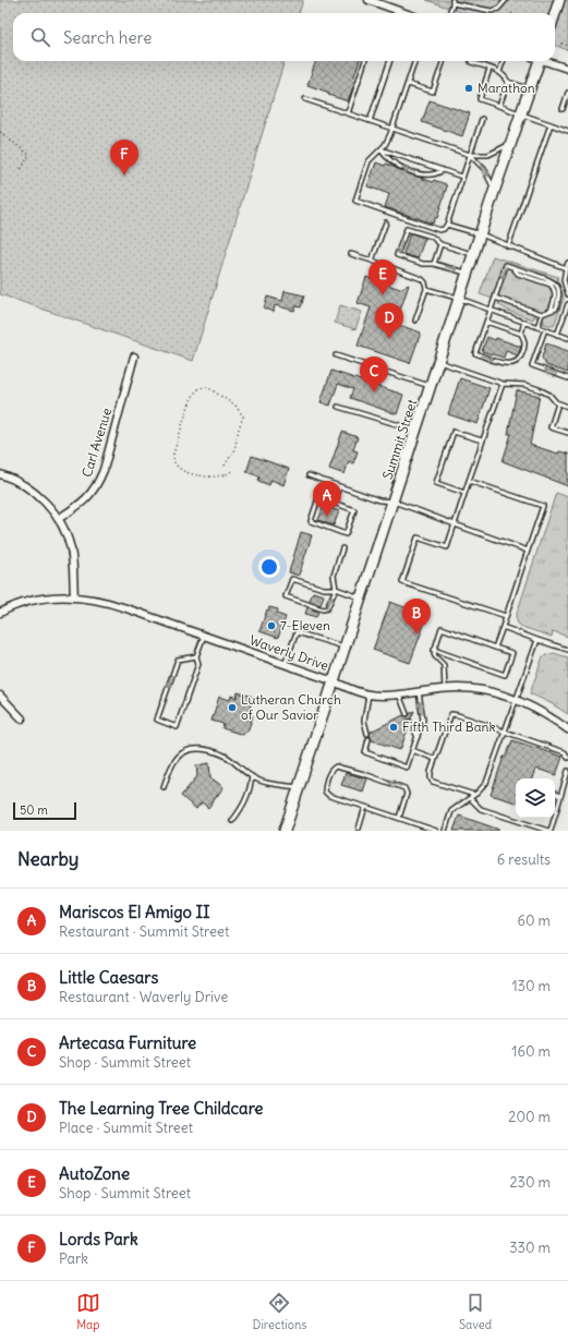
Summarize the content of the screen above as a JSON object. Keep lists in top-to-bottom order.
{
  "streets": {
    "main road": ["Summit Street"],
    "street": ["Carl Avenue", "Waverly Drive"]
  },
  "crossings": [
    ["Summit Street", "Waverly Drive"]
  ],
  "places": [
    "Marathon",
    "7-Eleven",
    "Lutheran Church of Our Savior",
    "Fifth Third Bank"
  ],
  "scale_bar": "50 m",
  "page": {
    "search": "Search here",
    "pins": [
      "F",
      "E",
      "D",
      "C",
      "A",
      "B"
    ],
    "scale": "50 m",
    "heading": ["Nearby", "6 results"],
    "list": [
      {
        "mark": "A",
        "name": "Mariscos El Amigo II",
        "note": "Restaurant · Summit Street",
        "value": "60 m"
      },
      {
        "mark": "B",
        "name": "Little Caesars",
        "note": "Restaurant · Waverly Drive",
        "value": "130 m"
      },
      {
        "mark": "C",
        "name": "Artecasa Furniture",
        "note": "Shop · Summit Street",
        "value": "160 m"
      },
      {
        "mark": "D",
        "name": "The Learning Tree Childcare",
        "note": "Place · Summit Street",
        "value": "200 m"
      },
      {
        "mark": "E",
        "name": "AutoZone",
        "note": "Shop · Summit Street",
        "value": "230 m"
      },
      {
        "mark": "F",
        "name": "Lords Park",
        "note": "Park",
        "value": "330 m"
      }
    ],
    "nav": ["Map", "Directions", "Saved"]
  }
}
